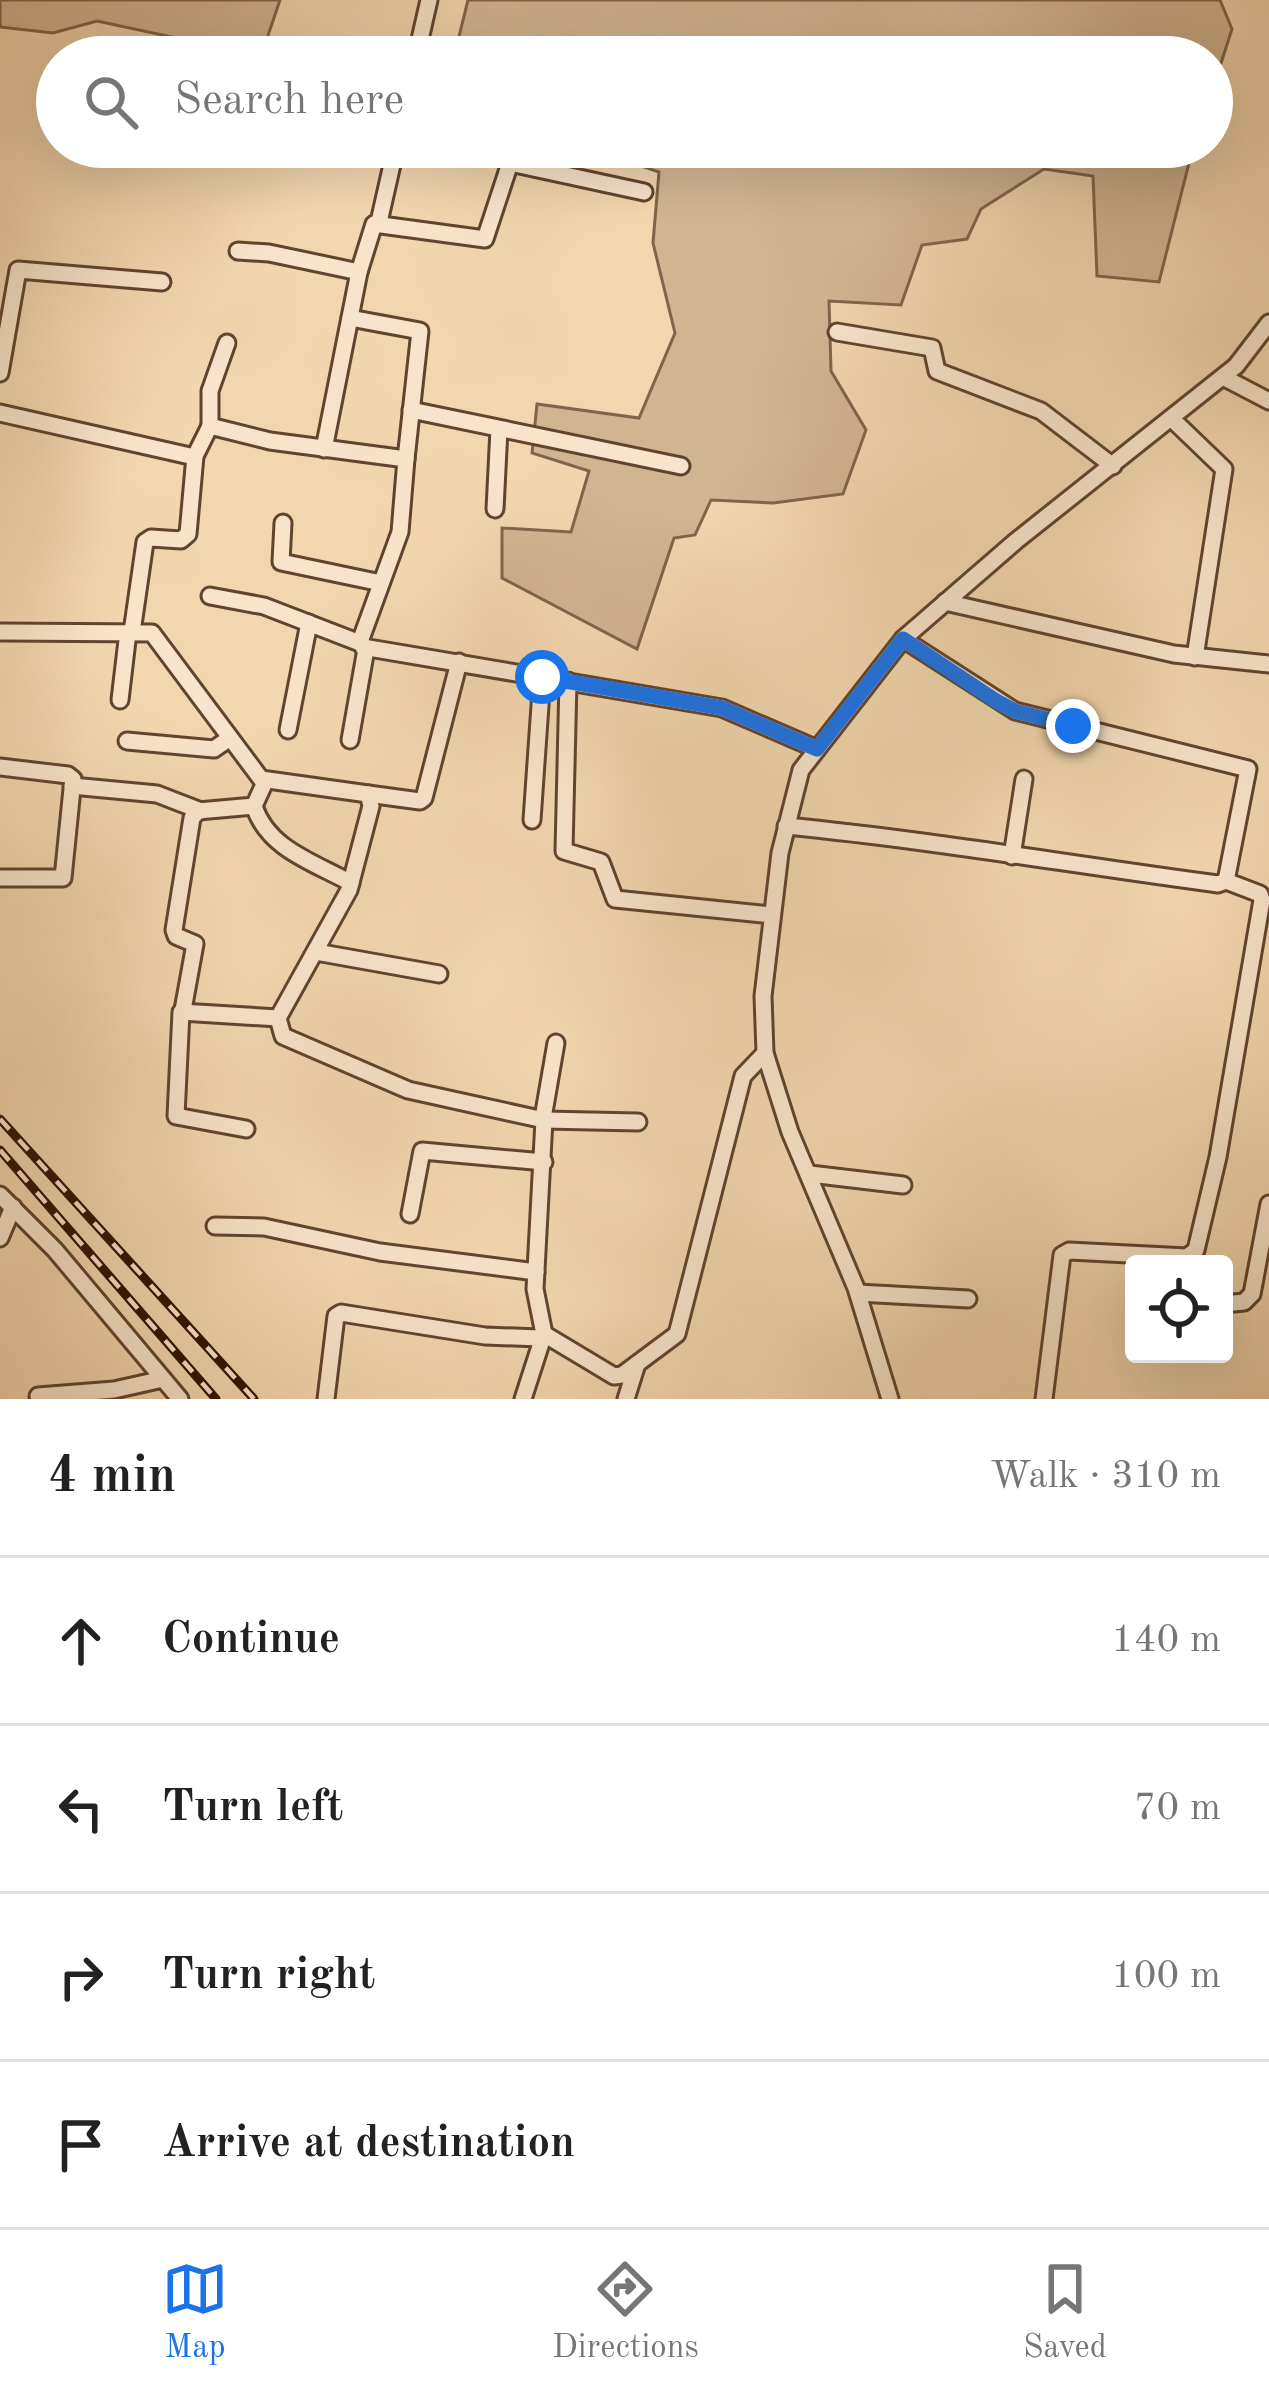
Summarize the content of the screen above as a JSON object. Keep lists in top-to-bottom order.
{
  "page": {
    "search": "Search here",
    "heading": ["4 min", "Walk · 310 m"],
    "list": [
      ["Continue", "140 m"],
      ["Turn left", "70 m"],
      ["Turn right", "100 m"],
      "Arrive at destination"
    ],
    "nav": ["Map", "Directions", "Saved"]
  }
}
